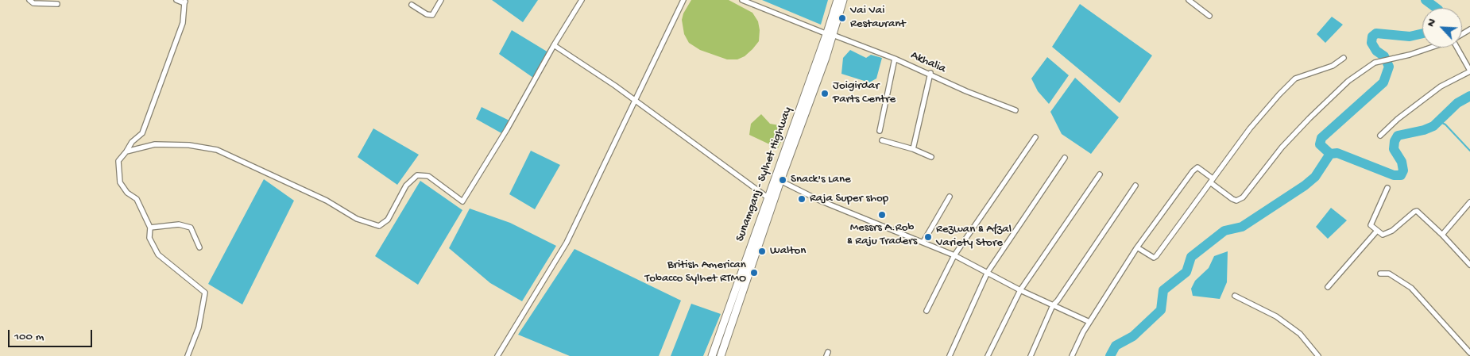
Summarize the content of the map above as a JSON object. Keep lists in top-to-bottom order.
{
  "streets": {
    "main road": ["Sunamganj - Sylhet Highway"],
    "street": ["Akhalia"]
  },
  "crossings": [
    ["Akhalia", "Sunamganj - Sylhet Highway"]
  ],
  "places": [
    "Vai Vai Restaurant",
    "Joigirdar Parts Centre",
    "Snack's Lane",
    "Raja Super shop",
    "Messrs A.Rob & Raju Traders",
    "Rezwan & Afzal Variety Store",
    "Walton",
    "British American Tobacco Sylhet RTMO"
  ],
  "scale_bar": "100 m",
  "north": "top left"
}
